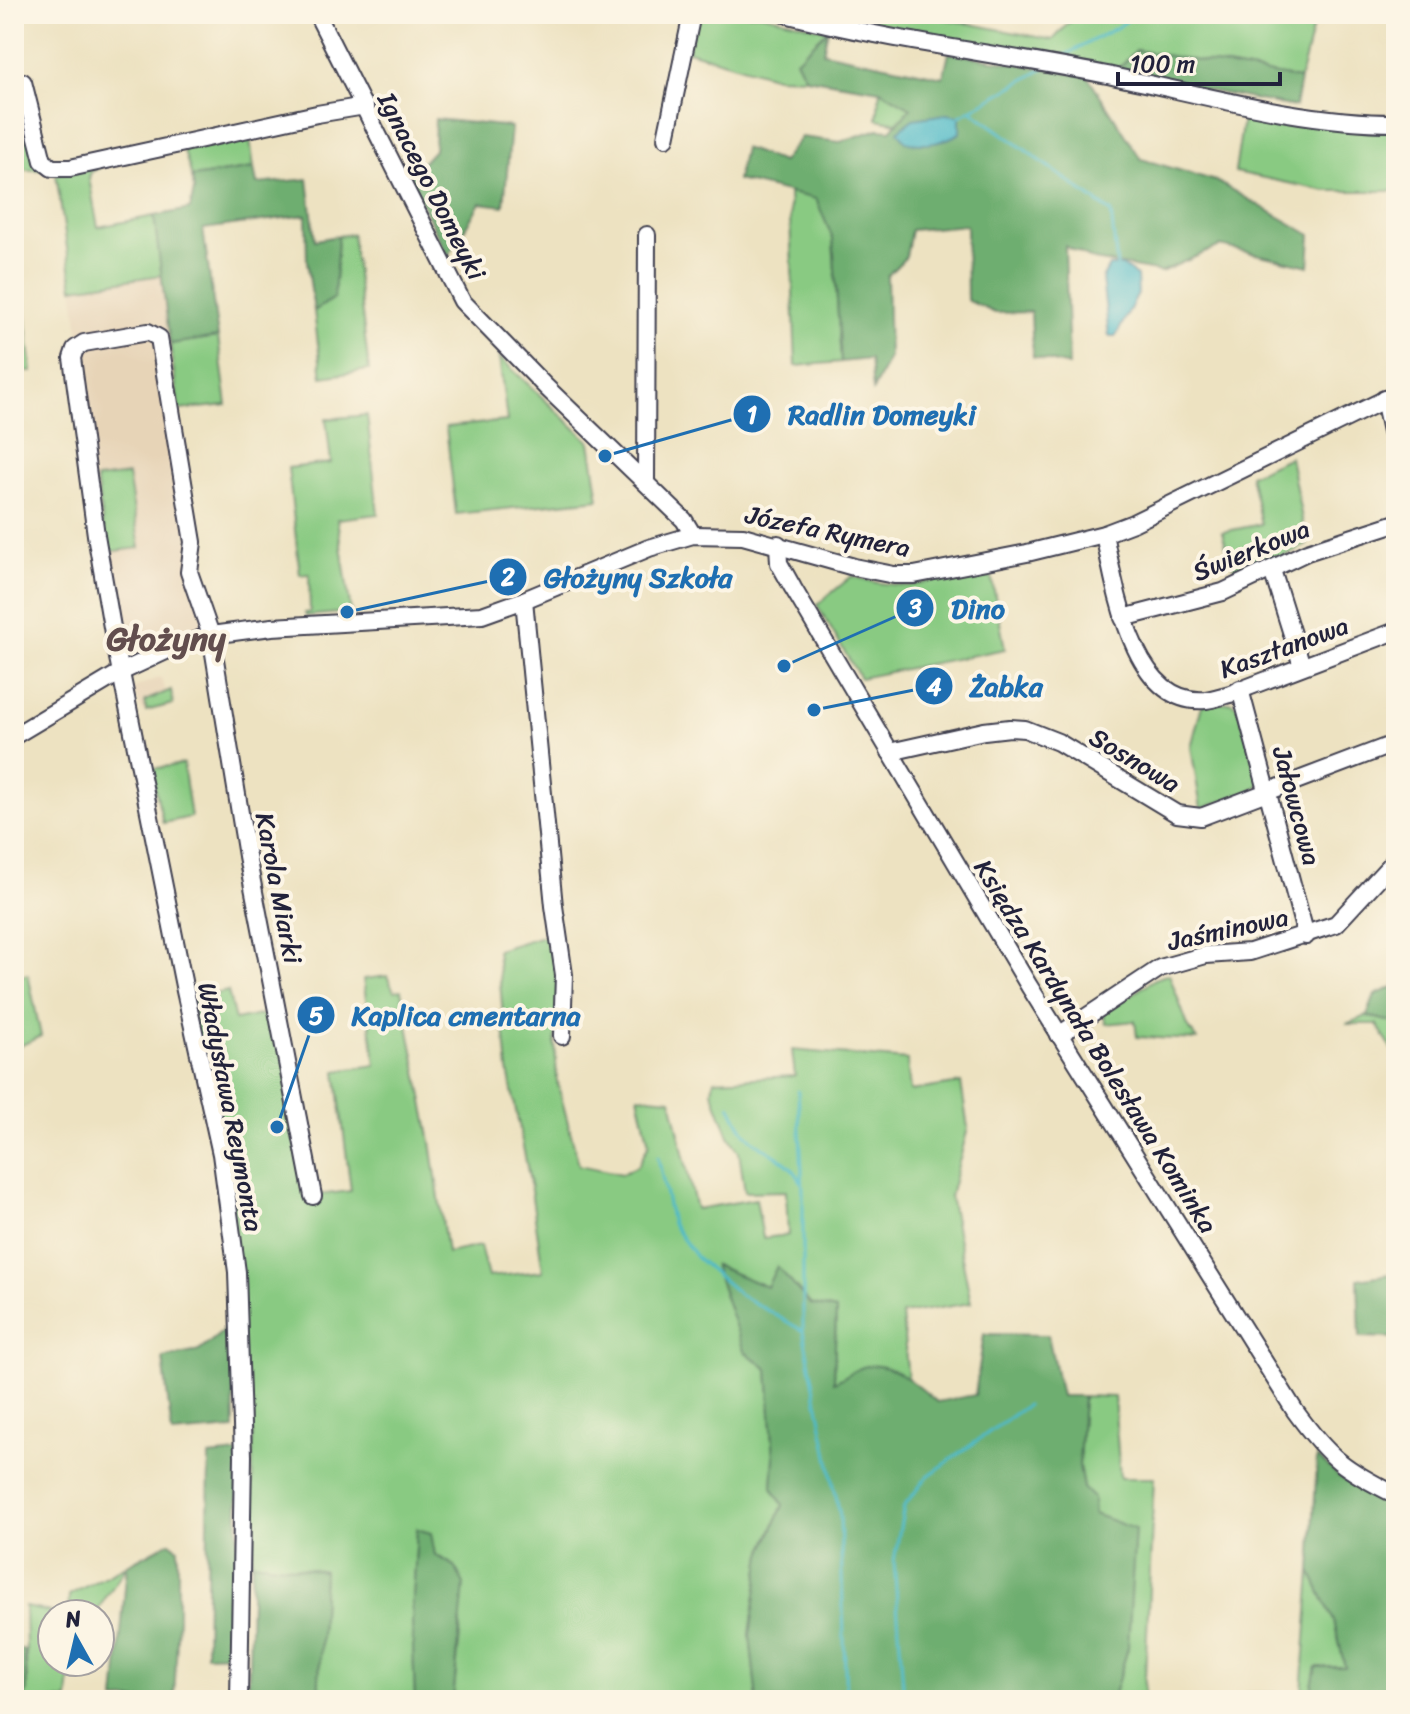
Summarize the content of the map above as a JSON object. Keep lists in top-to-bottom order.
{
  "streets": {
    "street": [
      "Ignacego Domeyki",
      "Józefa Rymera",
      "Świerkowa",
      "Kasztanowa",
      "Sosnowa",
      "Jałowcowa",
      "Karola Miarki",
      "Jaśminowa",
      "Księdza Kardynała Bolesława Kominka",
      "Władysława Reymonta"
    ]
  },
  "crossings": [
    ["Ignacego Domeyki", "Józefa Rymera"],
    ["Józefa Rymera", "Kasztanowa"],
    ["Józefa Rymera", "Karola Miarki"],
    ["Józefa Rymera", "Księdza Kardynała Bolesława Kominka"],
    ["Józefa Rymera", "Władysława Reymonta"],
    ["Świerkowa", "Kasztanowa"],
    ["Kasztanowa", "Jałowcowa"],
    ["Sosnowa", "Jałowcowa"],
    ["Sosnowa", "Księdza Kardynała Bolesława Kominka"],
    ["Jałowcowa", "Jaśminowa"],
    ["Karola Miarki", "Władysława Reymonta"],
    ["Jaśminowa", "Księdza Kardynała Bolesława Kominka"]
  ],
  "districts": ["Głożyny"],
  "places": [
    "Radlin Domeyki",
    "Głożyny Szkoła",
    "Dino",
    "Żabka",
    "Kaplica cmentarna"
  ],
  "scale_bar": "100 m",
  "north": "top"
}
